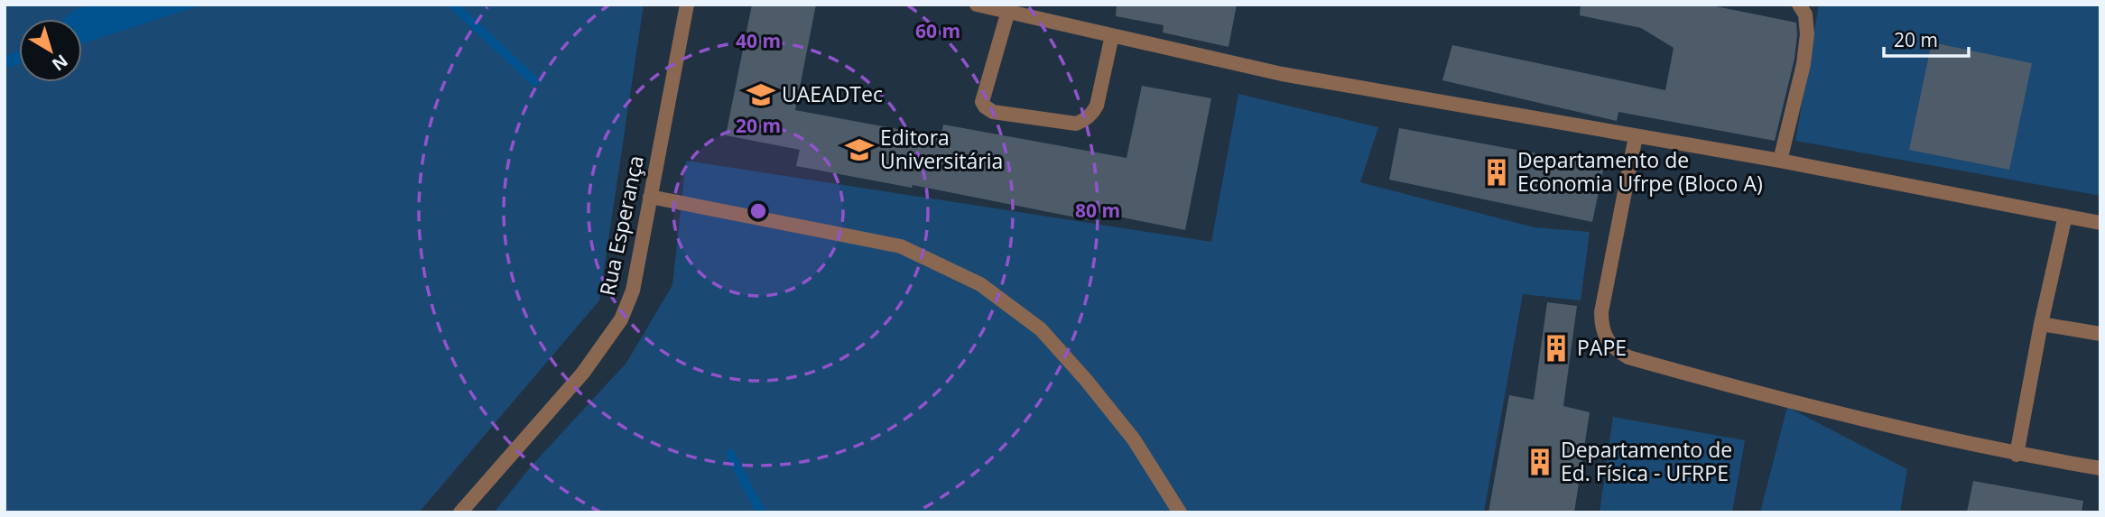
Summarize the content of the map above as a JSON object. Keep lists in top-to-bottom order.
{
  "streets": {
    "lane": ["Rua Esperança"]
  },
  "places": {
    "school or university": ["UAEADTec", "Editora Universitária"],
    "building": ["Departamento de Economia Ufrpe (Bloco A)", "PAPE", "Departamento de Ed. Física - UFRPE"]
  },
  "scale_bar": "20 m",
  "north": "bottom right",
  "rings": [
    "60 m",
    "40 m",
    "20 m",
    "80 m"
  ]
}
